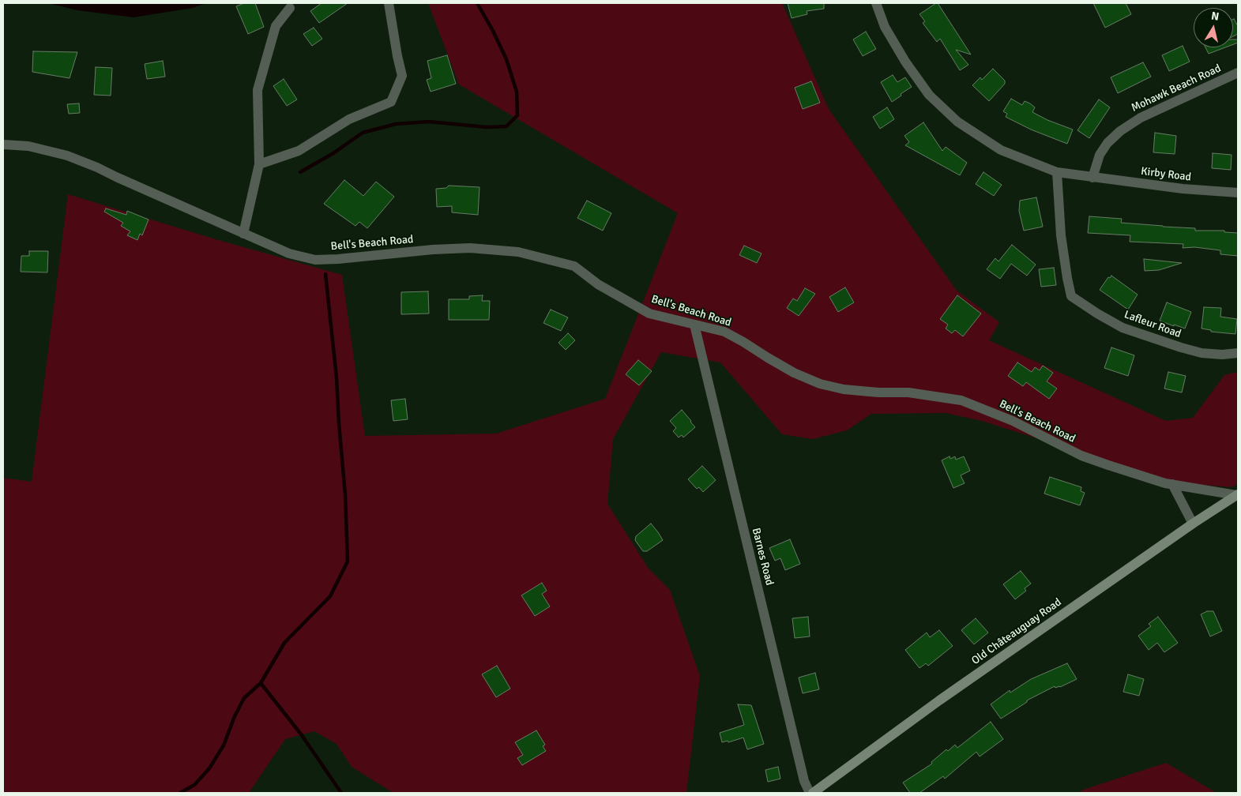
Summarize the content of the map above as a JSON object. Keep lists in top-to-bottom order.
{
  "streets": {
    "street": [
      "Mohawk Beach Road",
      "Kirby Road",
      "Bell's Beach Road",
      "Lafleur Road",
      "Barnes Road",
      "Old Châteauguay Road"
    ]
  },
  "crossings": [
    ["Mohawk Beach Road", "Kirby Road"],
    ["Bell's Beach Road", "Barnes Road"],
    ["Bell's Beach Road", "Old Châteauguay Road"],
    ["Barnes Road", "Old Châteauguay Road"]
  ],
  "north": "top"
}
